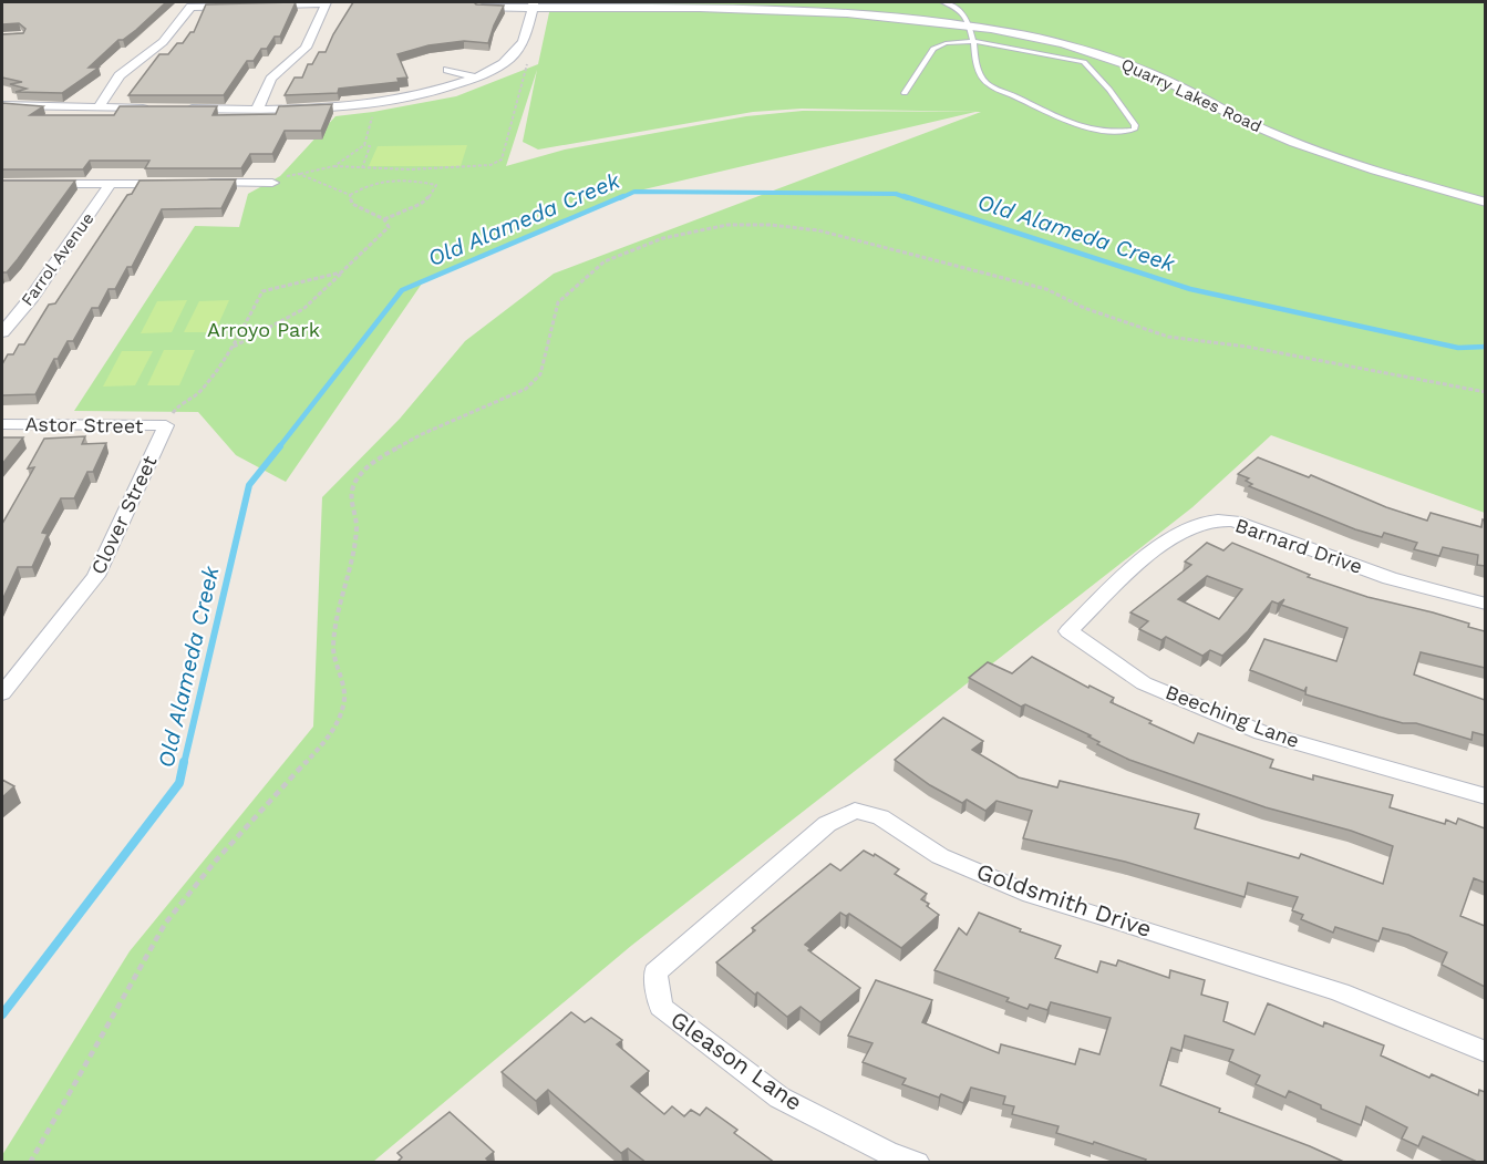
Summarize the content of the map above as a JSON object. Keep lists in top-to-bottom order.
{
  "streets": {
    "street": [
      "Quarry Lakes Road",
      "Farrol Avenue",
      "Astor Street",
      "Clover Street",
      "Barnard Drive",
      "Beeching Lane",
      "Goldsmith Drive",
      "Gleason Lane"
    ]
  },
  "crossings": [
    ["Astor Street", "Clover Street"],
    ["Barnard Drive", "Beeching Lane"],
    ["Goldsmith Drive", "Gleason Lane"]
  ],
  "water": ["Old Alameda Creek"],
  "parks": ["Arroyo Park"]
}
